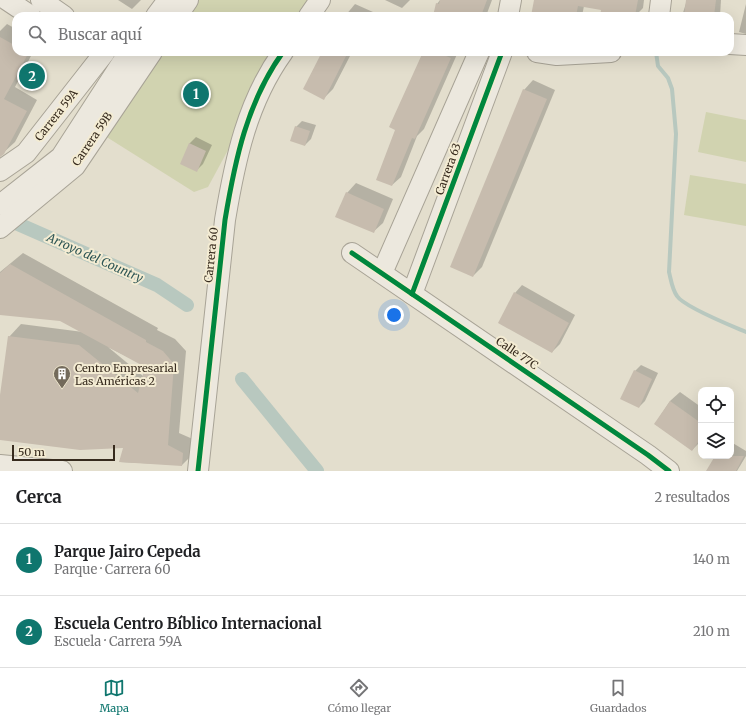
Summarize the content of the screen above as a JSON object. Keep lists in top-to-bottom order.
{
  "streets": {
    "street": [
      "Carrera 59A",
      "Carrera 59B",
      "Carrera 63",
      "Carrera 60",
      "Calle 77C"
    ]
  },
  "crossings": [
    ["Carrera 63", "Calle 77C"]
  ],
  "water": ["Arroyo del Country"],
  "places": {
    "building": ["Centro Empresarial Las Américas 2"]
  },
  "scale_bar": "50 m",
  "page": {
    "search": "Buscar aquí",
    "pins": ["2", "1"],
    "scale": "50 m",
    "heading": ["Cerca", "2 resultados"],
    "list": [
      {
        "mark": "1",
        "name": "Parque Jairo Cepeda",
        "note": "Parque · Carrera 60",
        "value": "140 m"
      },
      {
        "mark": "2",
        "name": "Escuela Centro Bíblico Internacional",
        "note": "Escuela · Carrera 59A",
        "value": "210 m"
      }
    ],
    "nav": ["Mapa", "Cómo llegar", "Guardados"]
  }
}
